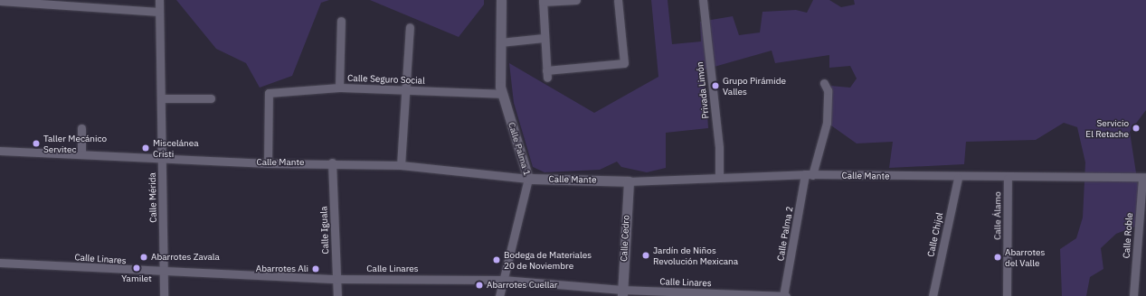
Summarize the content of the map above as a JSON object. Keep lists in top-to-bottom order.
{
  "streets": {
    "street": [
      "Calle Seguro Social",
      "Privada Limón",
      "Calle Palma 1",
      "Calle Mante",
      "Calle Mérida",
      "Calle Álamo",
      "Calle Iguala",
      "Calle Palma 2",
      "Calle Chijol",
      "Calle Roble",
      "Calle Cedro",
      "Calle Linares"
    ]
  },
  "crossings": [
    ["Calle Seguro Social", "Calle Palma 1"],
    ["Calle Seguro Social", "Calle Mante"],
    ["Privada Limón", "Calle Mante"],
    ["Calle Palma 1", "Calle Mante"],
    ["Calle Palma 1", "Calle Linares"],
    ["Calle Mante", "Calle Mérida"],
    ["Calle Mante", "Calle Álamo"],
    ["Calle Mante", "Calle Iguala"],
    ["Calle Mante", "Calle Palma 2"],
    ["Calle Mante", "Calle Chijol"],
    ["Calle Mante", "Calle Roble"],
    ["Calle Mante", "Calle Cedro"],
    ["Calle Mérida", "Calle Linares"],
    ["Calle Iguala", "Calle Linares"],
    ["Calle Palma 2", "Calle Linares"],
    ["Calle Cedro", "Calle Linares"]
  ],
  "places": [
    "Grupo Pirámide Valles",
    "Servicio El Retache",
    "Taller Mecánico Servitec",
    "Miscelánea Cristi",
    "Jardín de Niños Revolución Mexicana",
    "Abarrotes Zavala",
    "Abarrotes del Valle",
    "Bodega de Materiales 20 de Noviembre",
    "Yamilet",
    "Abarrotes Ali",
    "Abarrotes Cuellar"
  ]
}
